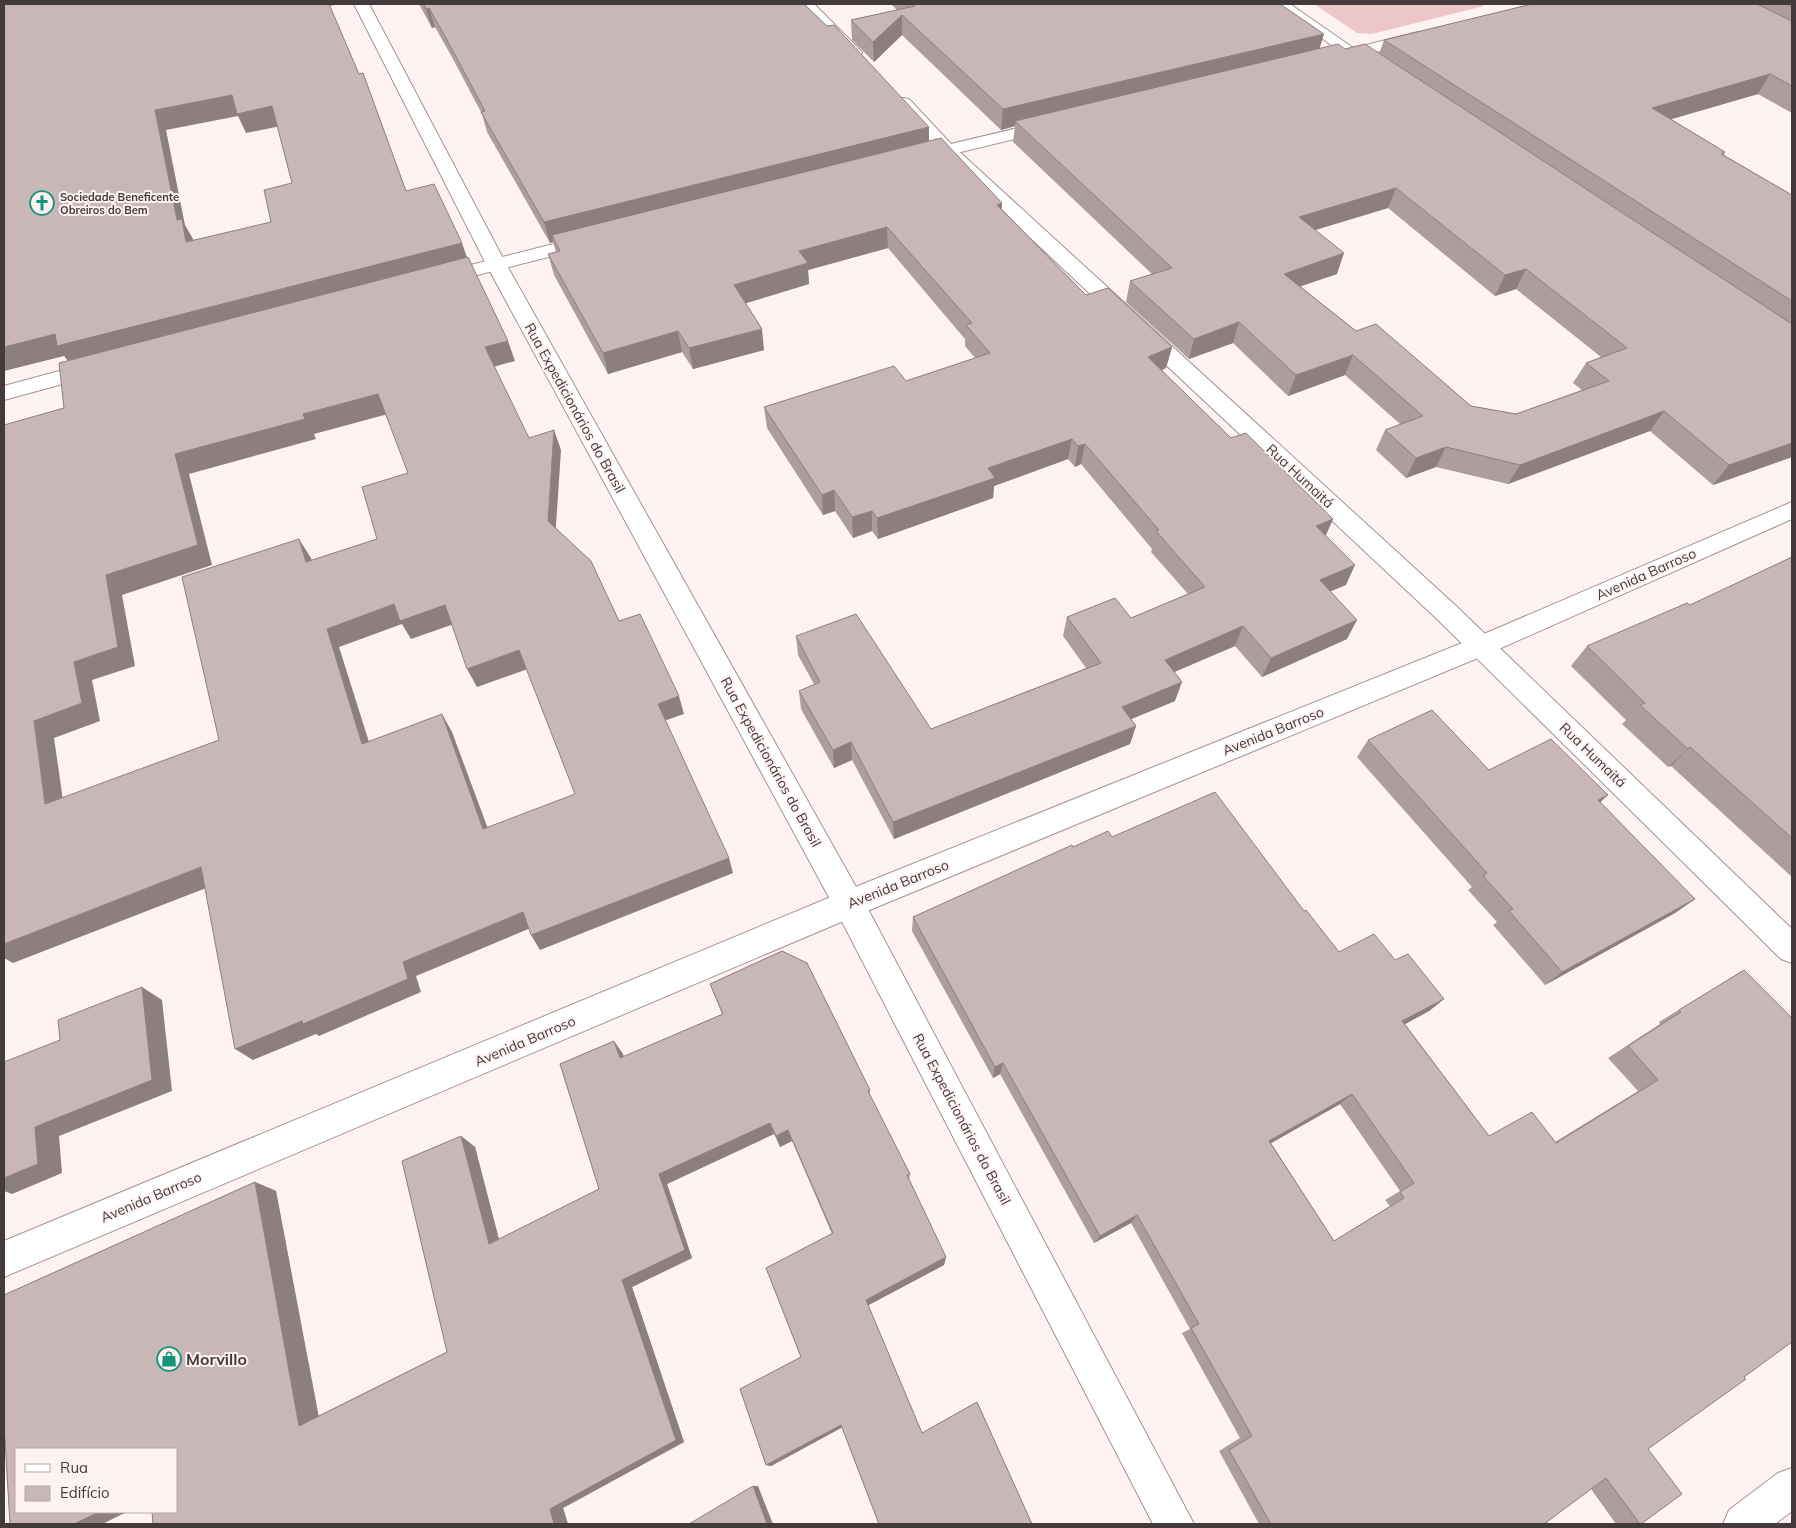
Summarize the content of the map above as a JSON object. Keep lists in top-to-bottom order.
{
  "streets": {
    "street": ["Rua Expedicionários do Brasil", "Rua Humaitá", "Avenida Barroso"]
  },
  "crossings": [
    ["Rua Expedicionários do Brasil", "Avenida Barroso"],
    ["Rua Humaitá", "Avenida Barroso"]
  ],
  "places": {
    "church": ["Sociedade Beneficente Obreiros do Bem"],
    "shop": ["Morvillo"]
  },
  "legend": ["Rua", "Edifício"]
}
